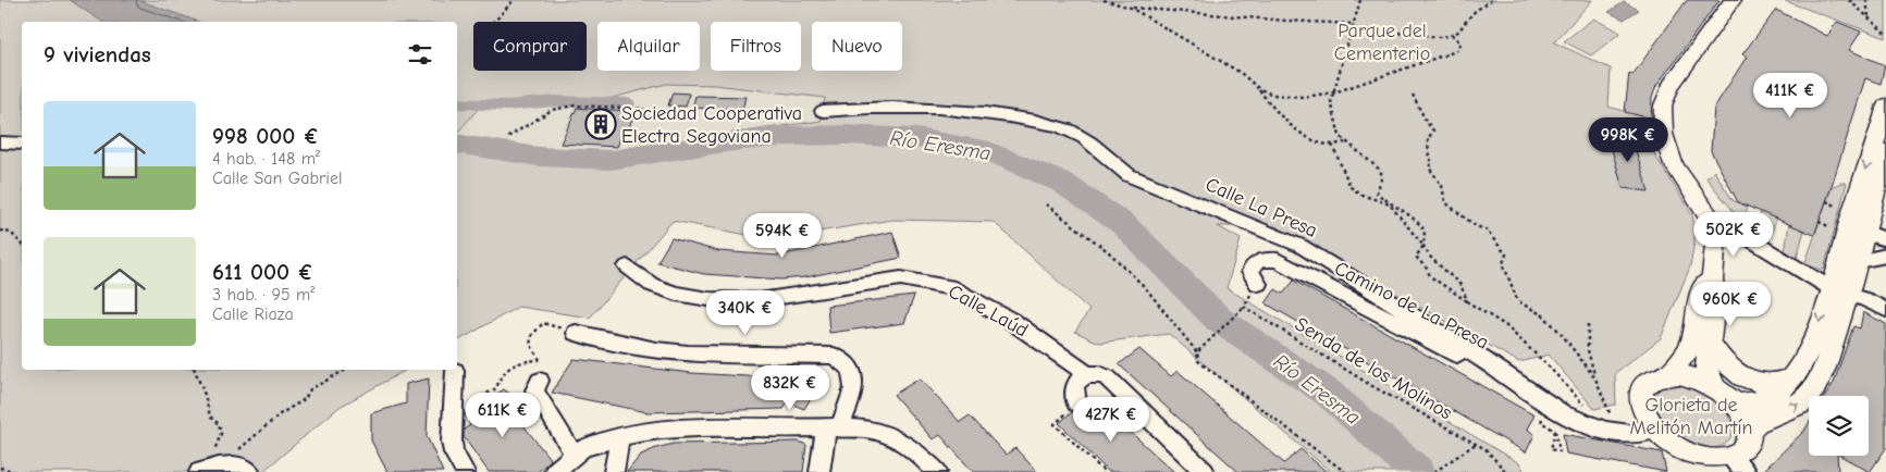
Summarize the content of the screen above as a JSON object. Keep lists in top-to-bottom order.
{
  "streets": {
    "street": ["Calle La Presa", "Camino de La Presa", "Calle Laúd"],
    "path": ["Senda de los Molinos"]
  },
  "crossings": [
    ["Calle La Presa", "Camino de La Presa"]
  ],
  "water": ["Río Eresma"],
  "parks": ["Parque del Cementerio", "Glorieta de Melitón Martín"],
  "places": {
    "building": ["Sociedad Cooperativa Electra Segoviana"]
  },
  "page": {
    "chip": [
      "Comprar",
      "Alquilar",
      "Filtros",
      "Nuevo"
    ],
    "heading": "9 viviendas",
    "price": [
      "411K €",
      "998K €",
      "502K €",
      "594K €",
      "960K €",
      "340K €",
      "832K €",
      "611K €",
      "427K €"
    ],
    "list": [
      {
        "name": "998 000 €",
        "note": "4 hab. · 148 m² · Calle San Gabriel"
      },
      {
        "name": "611 000 €",
        "note": "3 hab. · 95 m² · Calle Riaza"
      }
    ]
  }
}
